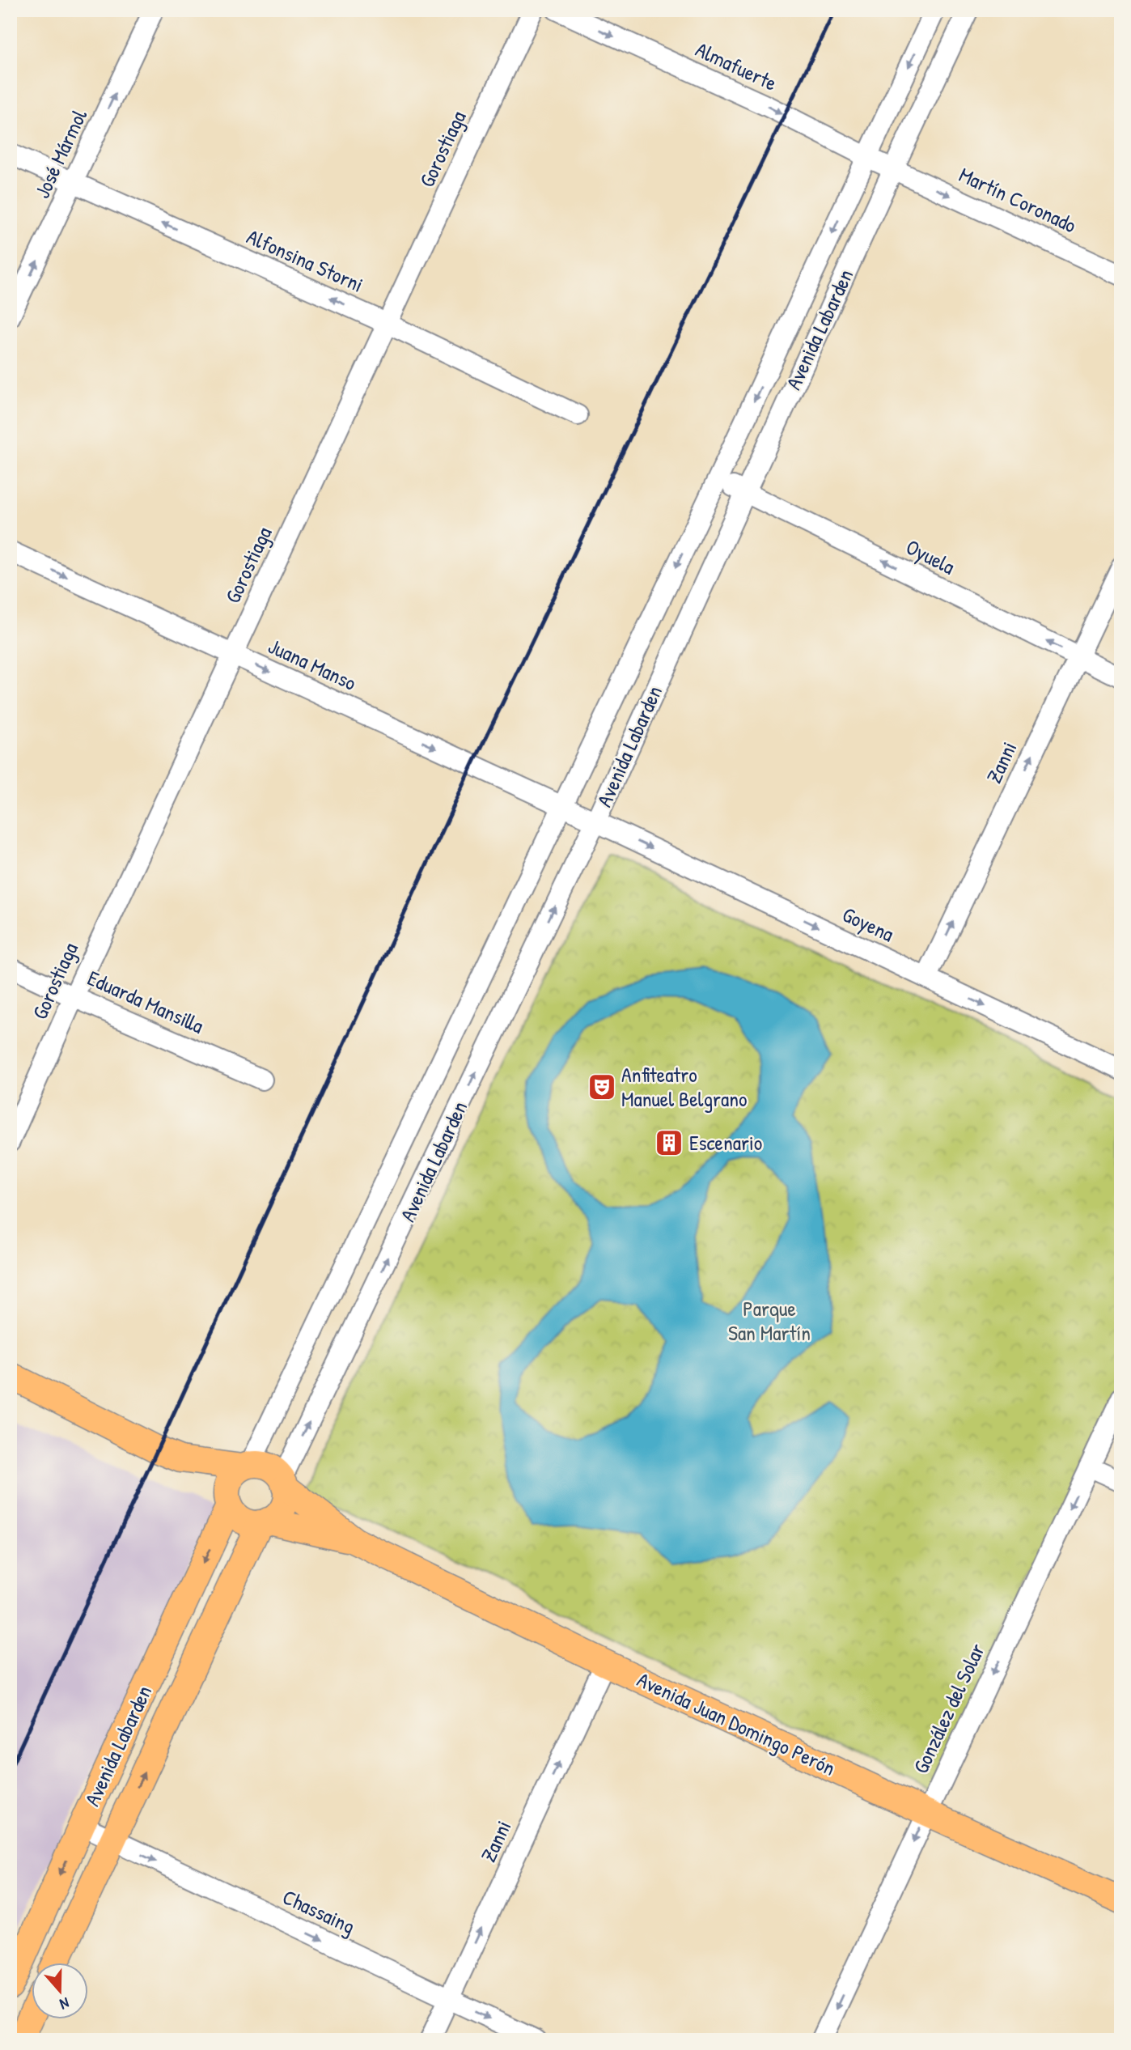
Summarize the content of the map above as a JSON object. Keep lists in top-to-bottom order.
{
  "streets": {
    "main road": ["Avenida Labarden", "Avenida Juan Domingo Perón"],
    "street": [
      "Almafuerte",
      "Gorostiaga",
      "José Mármol",
      "Martín Coronado",
      "Alfonsina Storni",
      "Oyuela",
      "Juana Manso",
      "Zanni",
      "Goyena",
      "Eduarda Mansilla",
      "González del Solar",
      "Chassaing"
    ]
  },
  "crossings": [
    ["Almafuerte", "Martín Coronado"],
    ["Almafuerte", "Avenida Labarden"],
    ["Gorostiaga", "Alfonsina Storni"],
    ["Gorostiaga", "Juana Manso"],
    ["Gorostiaga", "Eduarda Mansilla"],
    ["José Mármol", "Alfonsina Storni"],
    ["Martín Coronado", "Avenida Labarden"],
    ["Avenida Labarden", "Oyuela"],
    ["Avenida Labarden", "Juana Manso"],
    ["Avenida Labarden", "Goyena"],
    ["Avenida Labarden", "Avenida Juan Domingo Perón"],
    ["Avenida Labarden", "Chassaing"],
    ["Oyuela", "Zanni"],
    ["Juana Manso", "Goyena"],
    ["Zanni", "Goyena"],
    ["Zanni", "Avenida Juan Domingo Perón"],
    ["Zanni", "Chassaing"],
    ["González del Solar", "Avenida Juan Domingo Perón"]
  ],
  "one_way": [
    "Almafuerte",
    "José Mármol",
    "Martín Coronado",
    "Alfonsina Storni",
    "Oyuela",
    "Juana Manso",
    "Zanni",
    "Goyena",
    "González del Solar",
    "Chassaing"
  ],
  "parks": ["Parque San Martín"],
  "places": {
    "theatre": ["Anfiteatro Manuel Belgrano"],
    "building": ["Escenario"]
  },
  "north": "bottom"
}
